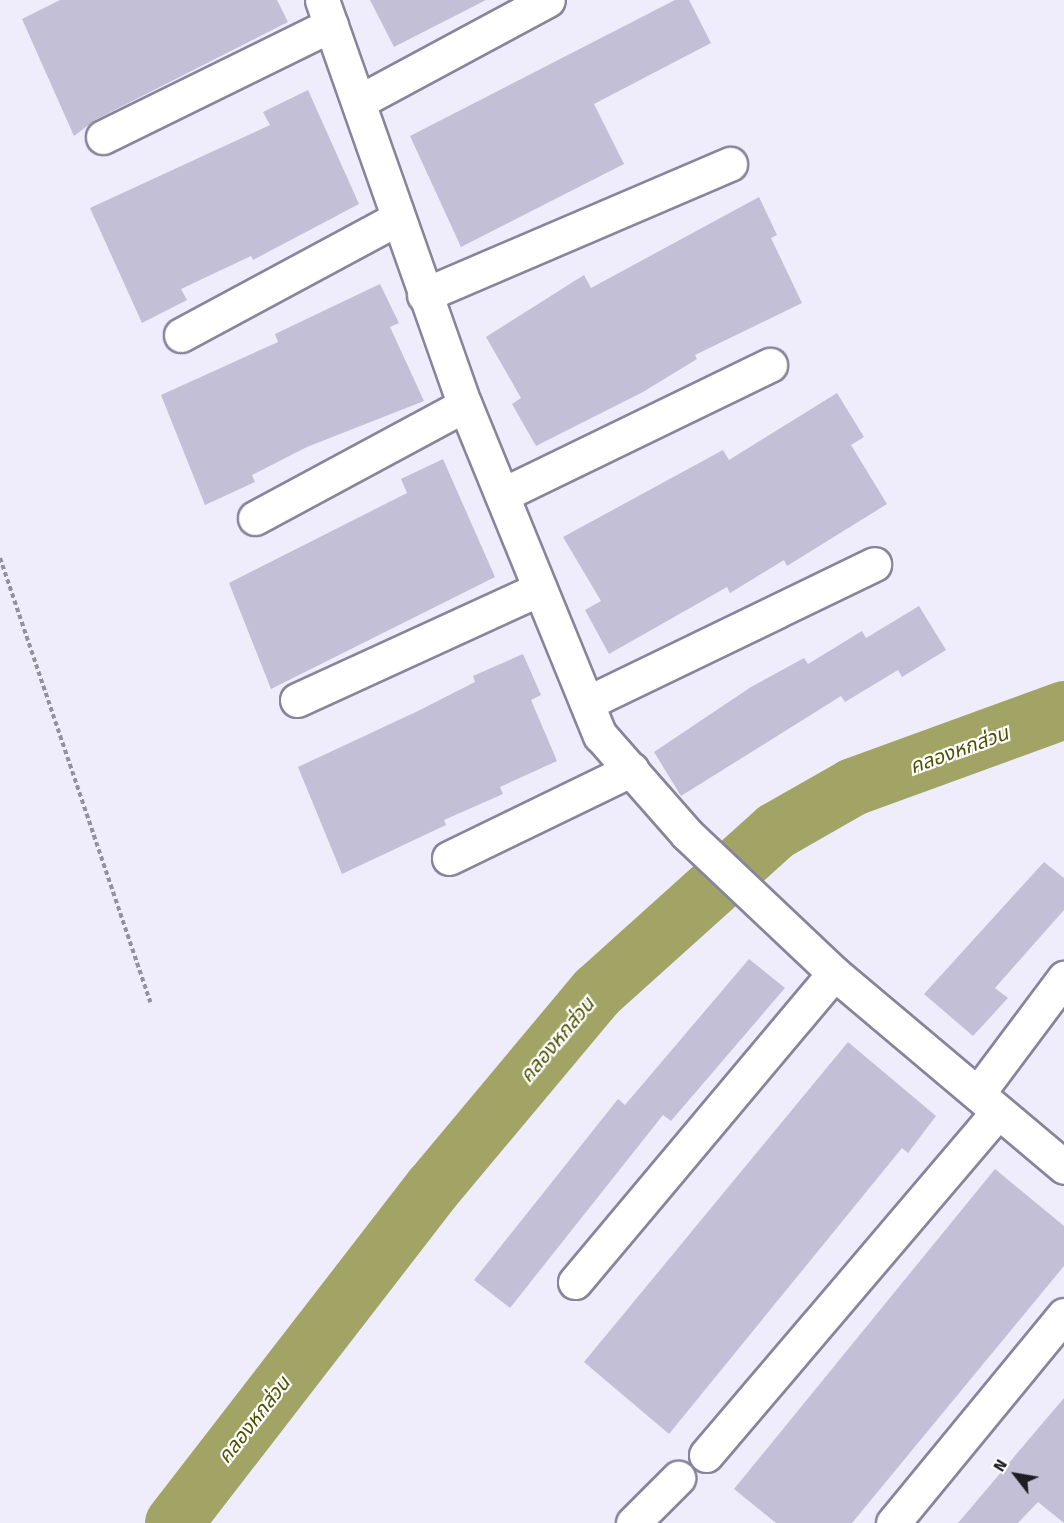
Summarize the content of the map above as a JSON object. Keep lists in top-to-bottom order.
{
  "water": ["คลองหกส่วน"],
  "north": "top left"
}
